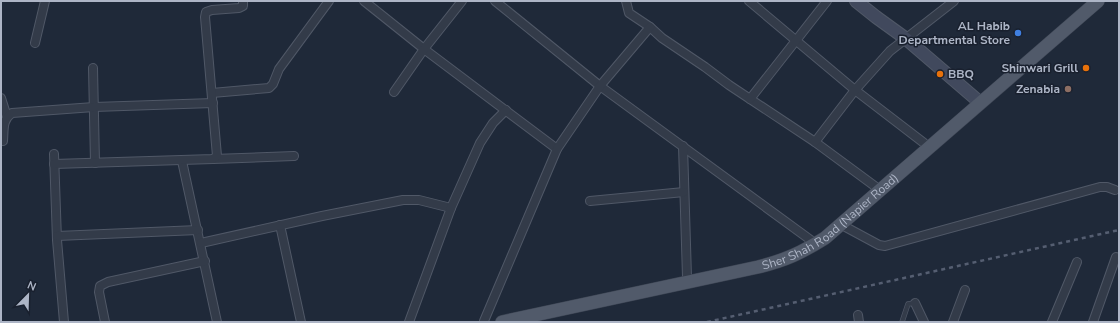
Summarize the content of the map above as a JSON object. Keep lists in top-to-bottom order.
{
  "streets": {
    "main road": ["Sher Shah Road (Napier Road)"]
  },
  "places": [
    "AL Habib Departmental Store",
    "Shinwari Grill",
    "BBQ",
    "Zenabia"
  ],
  "north": "top right"
}
